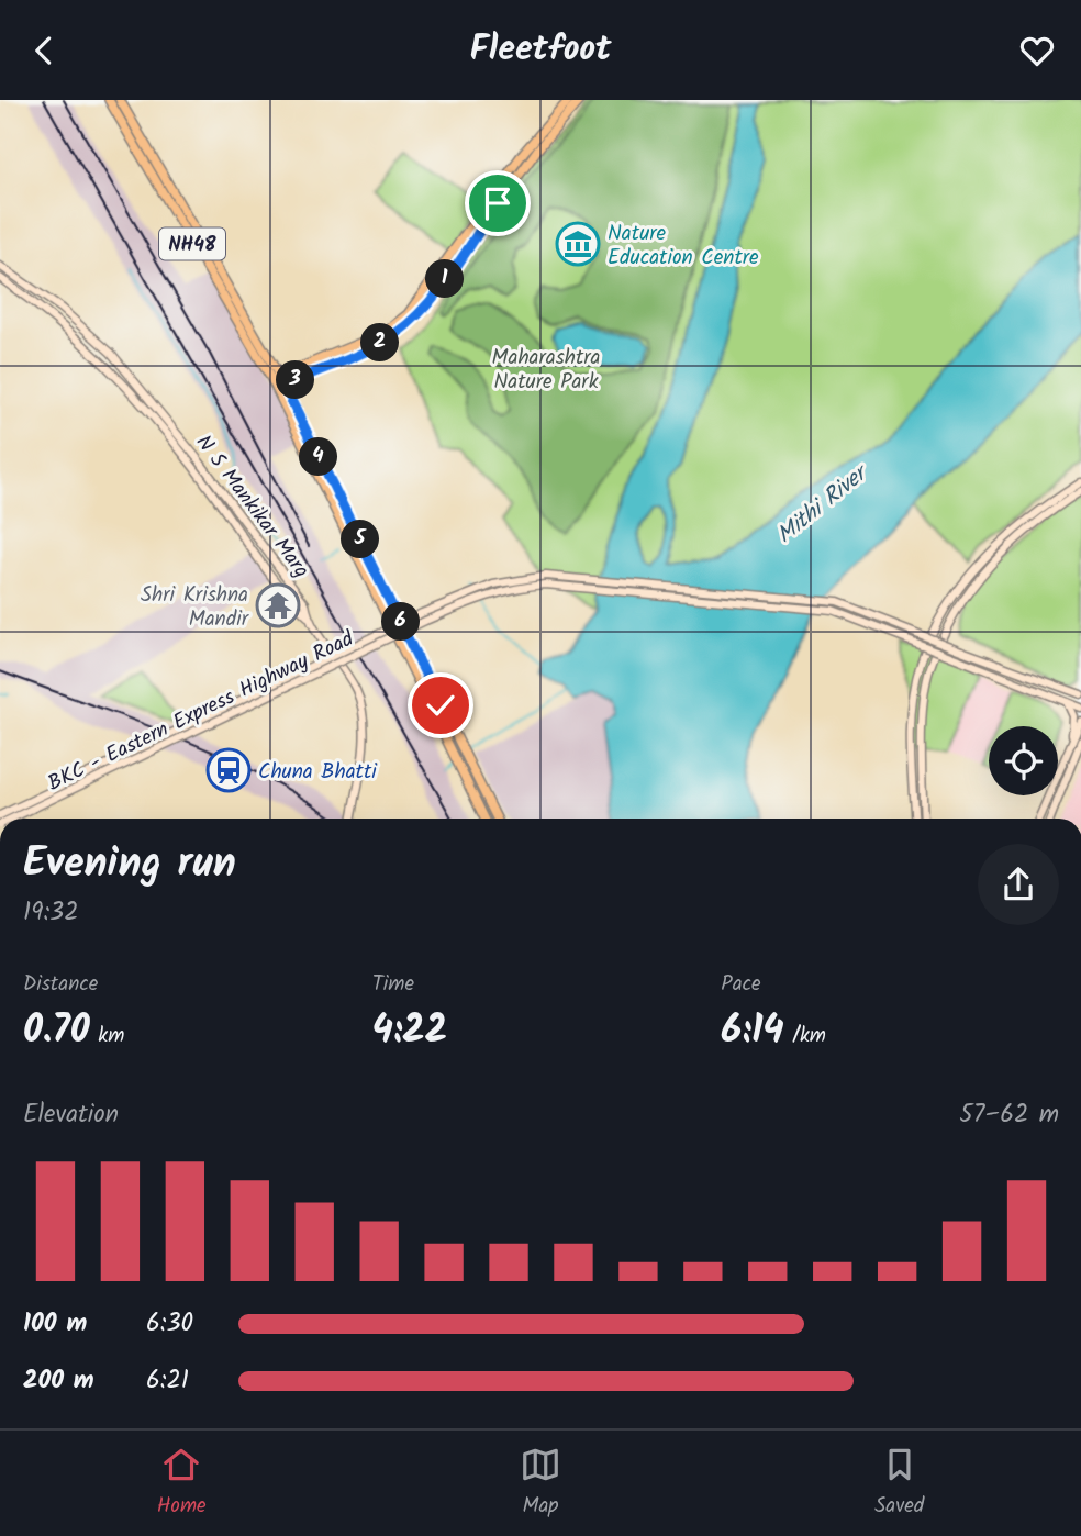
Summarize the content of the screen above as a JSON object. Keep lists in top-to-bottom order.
{
  "streets": {
    "main road": ["NH48", "N S Mankikar Marg", "BKC - Eastern Express Highway Road"]
  },
  "water": ["Mithi River"],
  "parks": ["Maharashtra Nature Park"],
  "places": {
    "museum": ["Nature Education Centre"],
    "temple": ["Shri Krishna Mandir"],
    "station": ["Chuna Bhatti"]
  },
  "page": {
    "header": "Fleetfoot",
    "pins": [
      "1",
      "2",
      "3",
      "4",
      "5",
      "6"
    ],
    "heading": ["Evening run", "19:32"],
    "stats": [
      ["Distance", "0.70 km"],
      ["Time", "4:22"],
      ["Pace", "6:14 /km"]
    ],
    "chart": ["Elevation", "57–62 m"],
    "list": [
      {
        "name": "100 m",
        "note": "6:30"
      },
      {
        "name": "200 m",
        "note": "6:21"
      }
    ],
    "tabs": ["Home", "Map", "Saved"]
  }
}
